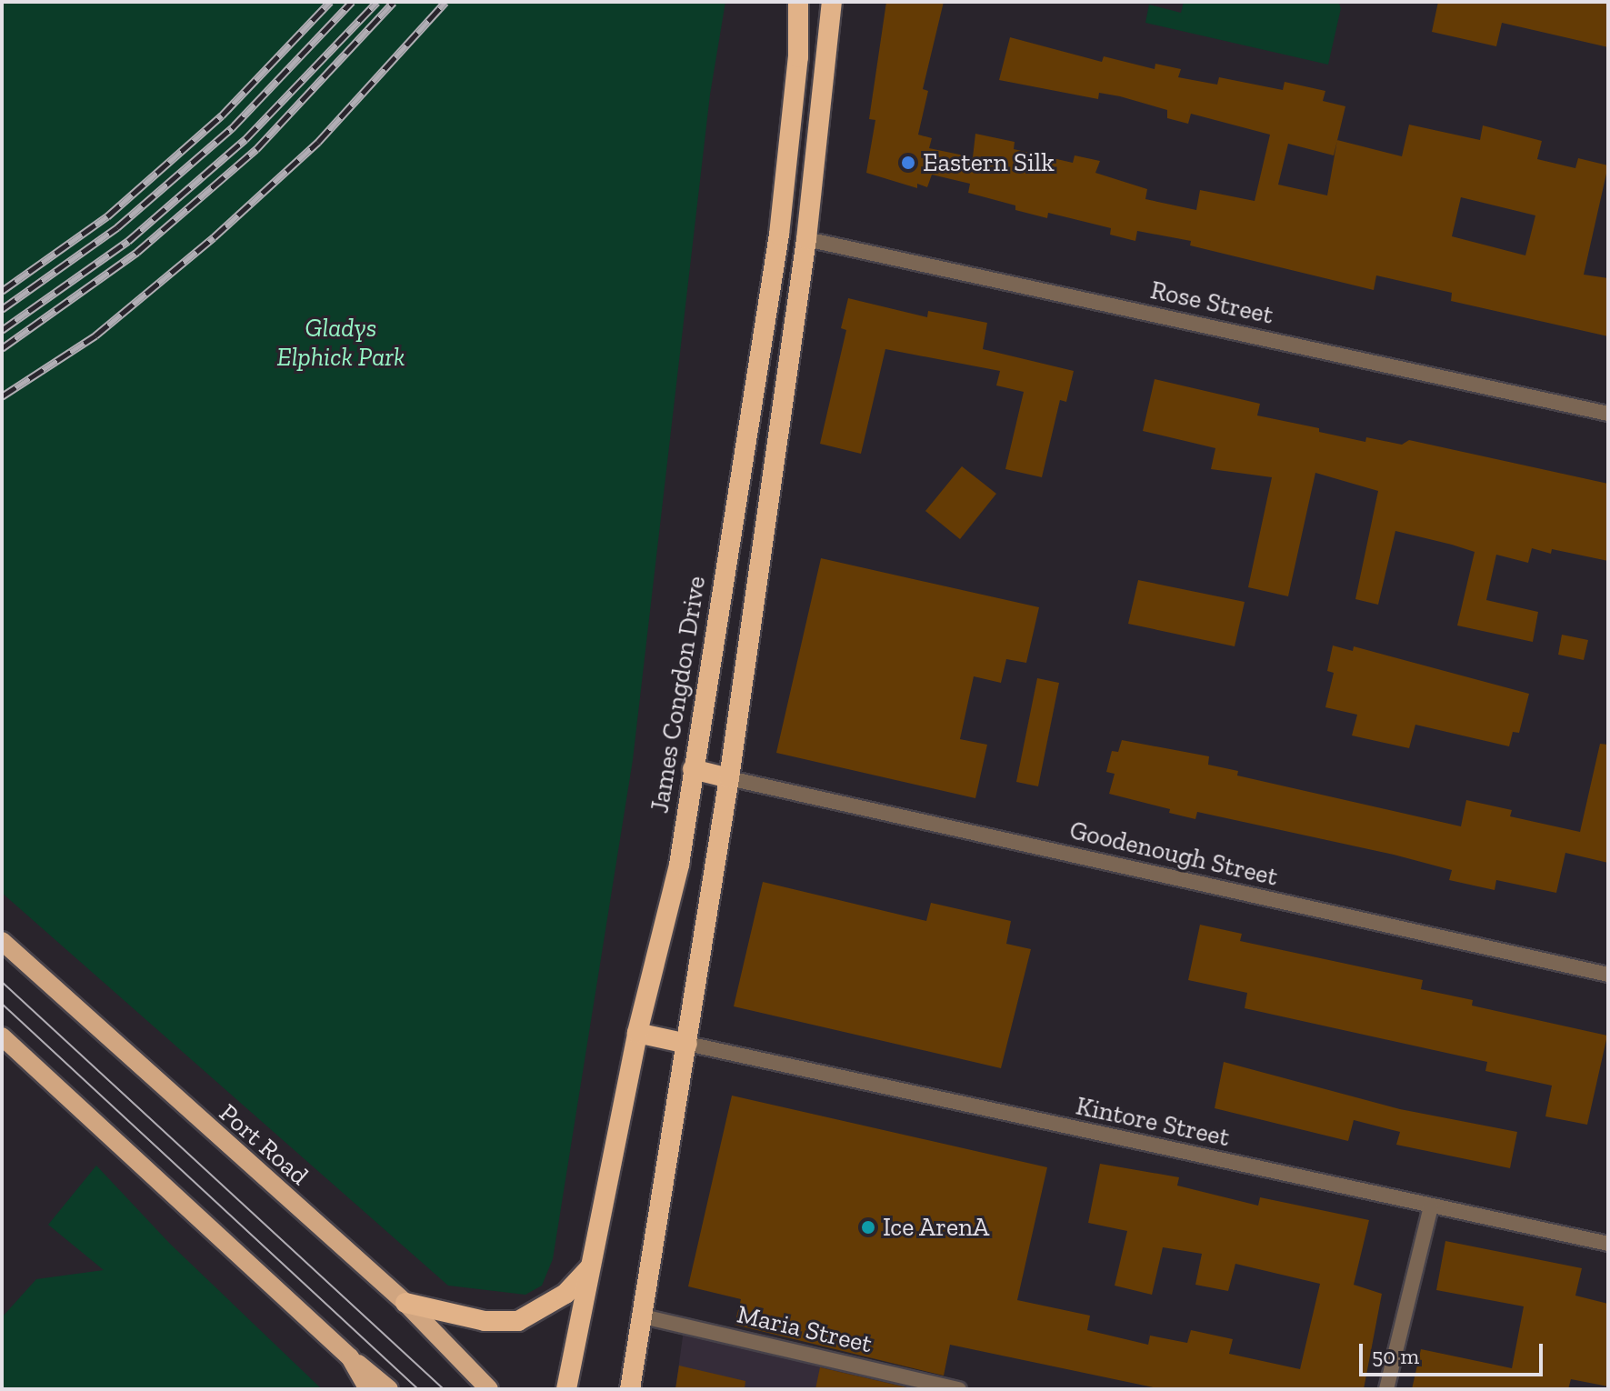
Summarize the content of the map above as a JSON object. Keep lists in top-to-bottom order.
{
  "streets": {
    "highway": ["James Congdon Drive"],
    "main road": ["Port Road"],
    "street": [
      "Rose Street",
      "Goodenough Street",
      "Kintore Street",
      "Maria Street"
    ]
  },
  "parks": ["Gladys Elphick Park"],
  "places": ["Eastern Silk", "Ice ArenA"],
  "scale_bar": "50 m"
}
